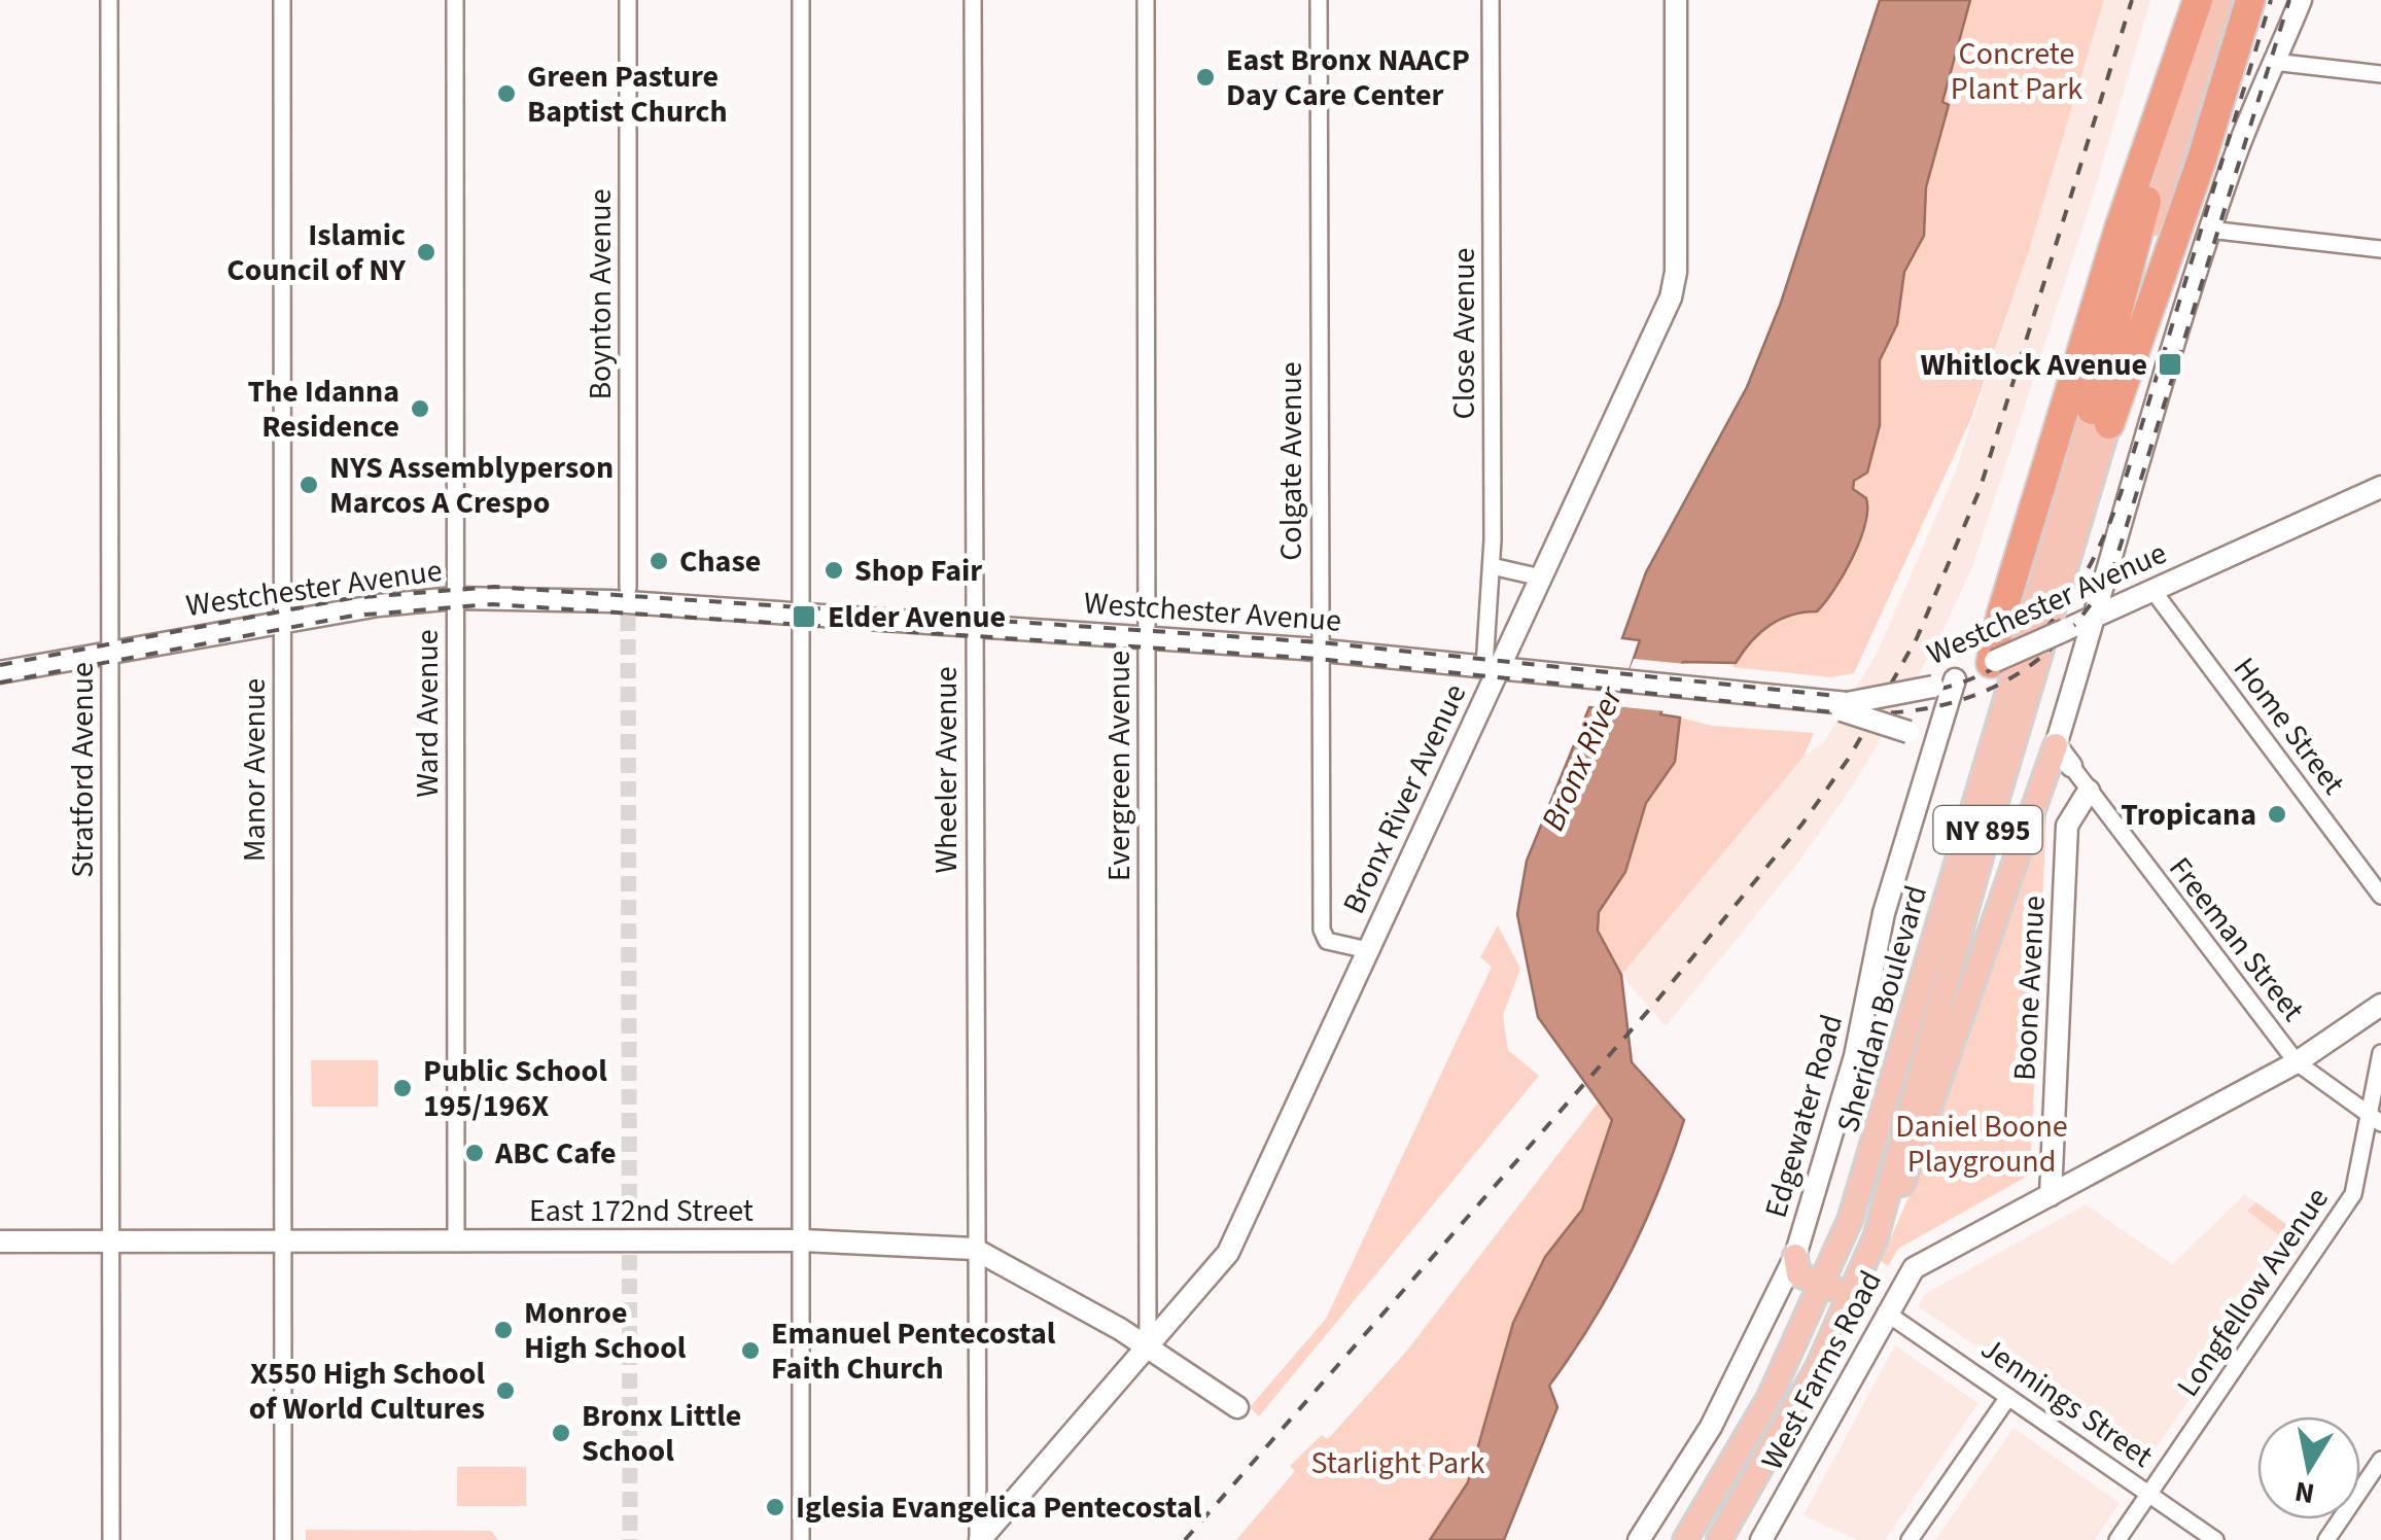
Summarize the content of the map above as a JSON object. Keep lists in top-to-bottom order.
{
  "streets": {
    "highway": ["NY 895"],
    "main road": [
      "Westchester Avenue",
      "Bronx River Avenue",
      "Boone Avenue",
      "Sheridan Boulevard",
      "Edgewater Road",
      "East 172nd Street",
      "West Farms Road"
    ],
    "street": [
      "Boynton Avenue",
      "Close Avenue",
      "Colgate Avenue",
      "Ward Avenue",
      "Home Street",
      "Evergreen Avenue",
      "Stratford Avenue",
      "Manor Avenue",
      "Wheeler Avenue",
      "Freeman Street",
      "Longfellow Avenue",
      "Jennings Street"
    ]
  },
  "crossings": [
    ["Close Avenue", "Westchester Avenue"],
    ["Close Avenue", "Bronx River Avenue"],
    ["Colgate Avenue", "Westchester Avenue"],
    ["Colgate Avenue", "Bronx River Avenue"],
    ["Westchester Avenue", "Ward Avenue"],
    ["Westchester Avenue", "Home Street"],
    ["Westchester Avenue", "Evergreen Avenue"],
    ["Westchester Avenue", "Stratford Avenue"],
    ["Westchester Avenue", "Manor Avenue"],
    ["Westchester Avenue", "Wheeler Avenue"],
    ["Westchester Avenue", "Bronx River Avenue"],
    ["Westchester Avenue", "Edgewater Road"],
    ["Ward Avenue", "East 172nd Street"],
    ["Evergreen Avenue", "Bronx River Avenue"],
    ["Evergreen Avenue", "East 172nd Street"],
    ["Stratford Avenue", "East 172nd Street"],
    ["Manor Avenue", "East 172nd Street"],
    ["Wheeler Avenue", "Bronx River Avenue"],
    ["Wheeler Avenue", "East 172nd Street"],
    ["Bronx River Avenue", "East 172nd Street"],
    ["NY 895", "Sheridan Boulevard"],
    ["Freeman Street", "Boone Avenue"],
    ["Freeman Street", "Longfellow Avenue"],
    ["Freeman Street", "West Farms Road"],
    ["Boone Avenue", "West Farms Road"],
    ["Longfellow Avenue", "Jennings Street"],
    ["West Farms Road", "Jennings Street"]
  ],
  "water": ["Bronx River"],
  "parks": ["Concrete Plant Park", "Daniel Boone Playground", "Starlight Park"],
  "places": {
    "other": [
      "East Bronx NAACP Day Care Center",
      "Green Pasture Baptist Church",
      "Islamic Council of NY",
      "The Idanna Residence",
      "NYS Assemblyperson Marcos A Crespo",
      "Chase",
      "Shop Fair",
      "Tropicana",
      "Public School 195/196X",
      "ABC Cafe",
      "Monroe High School",
      "Emanuel Pentecostal Faith Church",
      "X550 High School of World Cultures",
      "Bronx Little School",
      "Iglesia Evangelica Pentecostal"
    ],
    "transit": ["Whitlock Avenue", "Elder Avenue"]
  },
  "north": "bottom"
}
